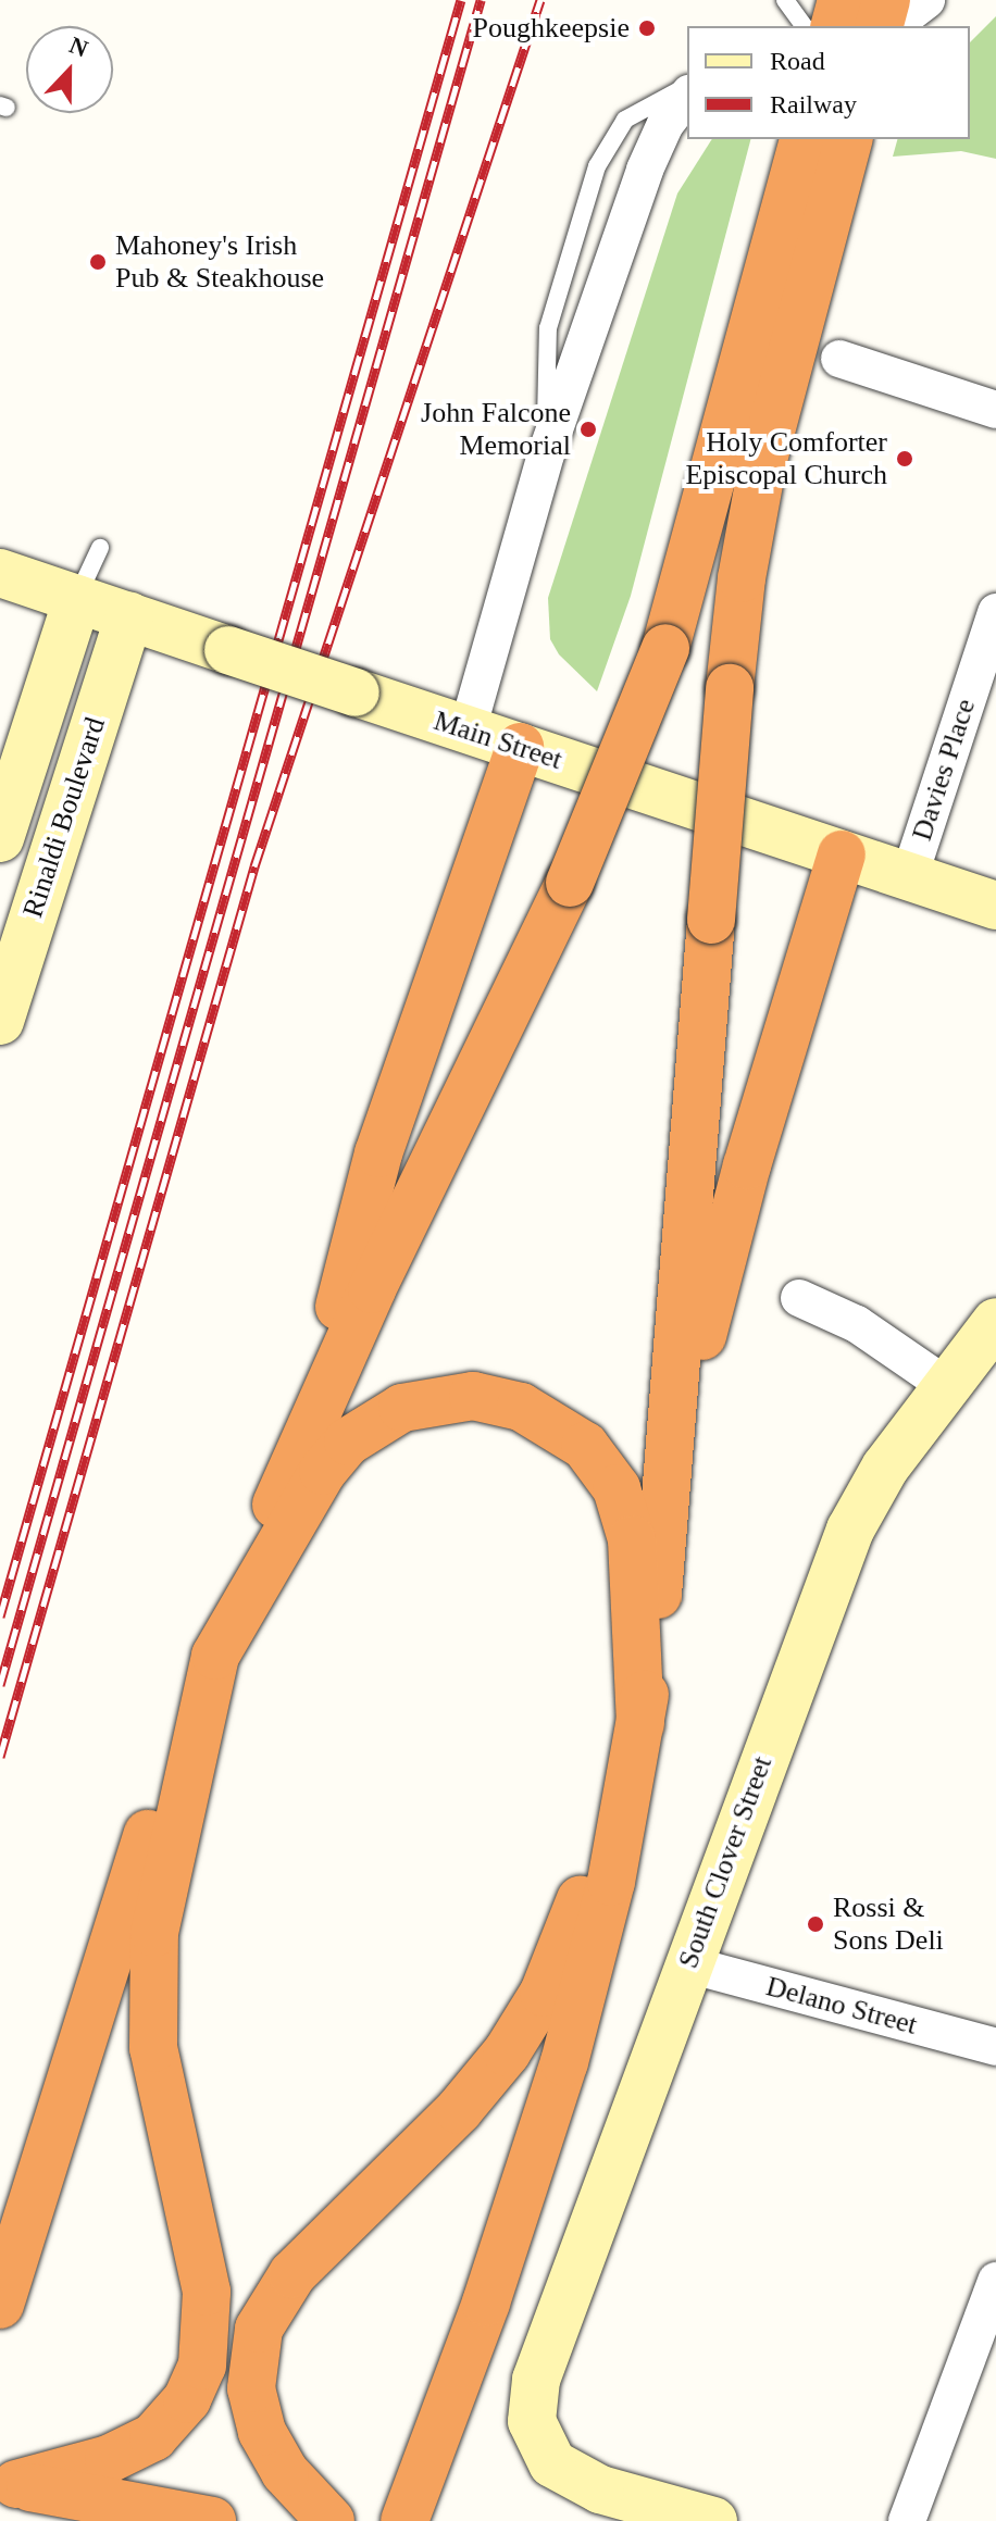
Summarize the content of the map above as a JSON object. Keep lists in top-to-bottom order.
{
  "streets": {
    "street": [
      "Main Street",
      "Davies Place",
      "Rinaldi Boulevard",
      "South Clover Street",
      "Delano Street"
    ]
  },
  "crossings": [
    ["Main Street", "Davies Place"],
    ["Main Street", "Rinaldi Boulevard"],
    ["South Clover Street", "Delano Street"]
  ],
  "places": [
    "Poughkeepsie",
    "Mahoney's Irish Pub & Steakhouse",
    "John Falcone Memorial",
    "Holy Comforter Episcopal Church",
    "Rossi & Sons Deli"
  ],
  "legend": ["Road", "Railway"],
  "north": "top"
}
